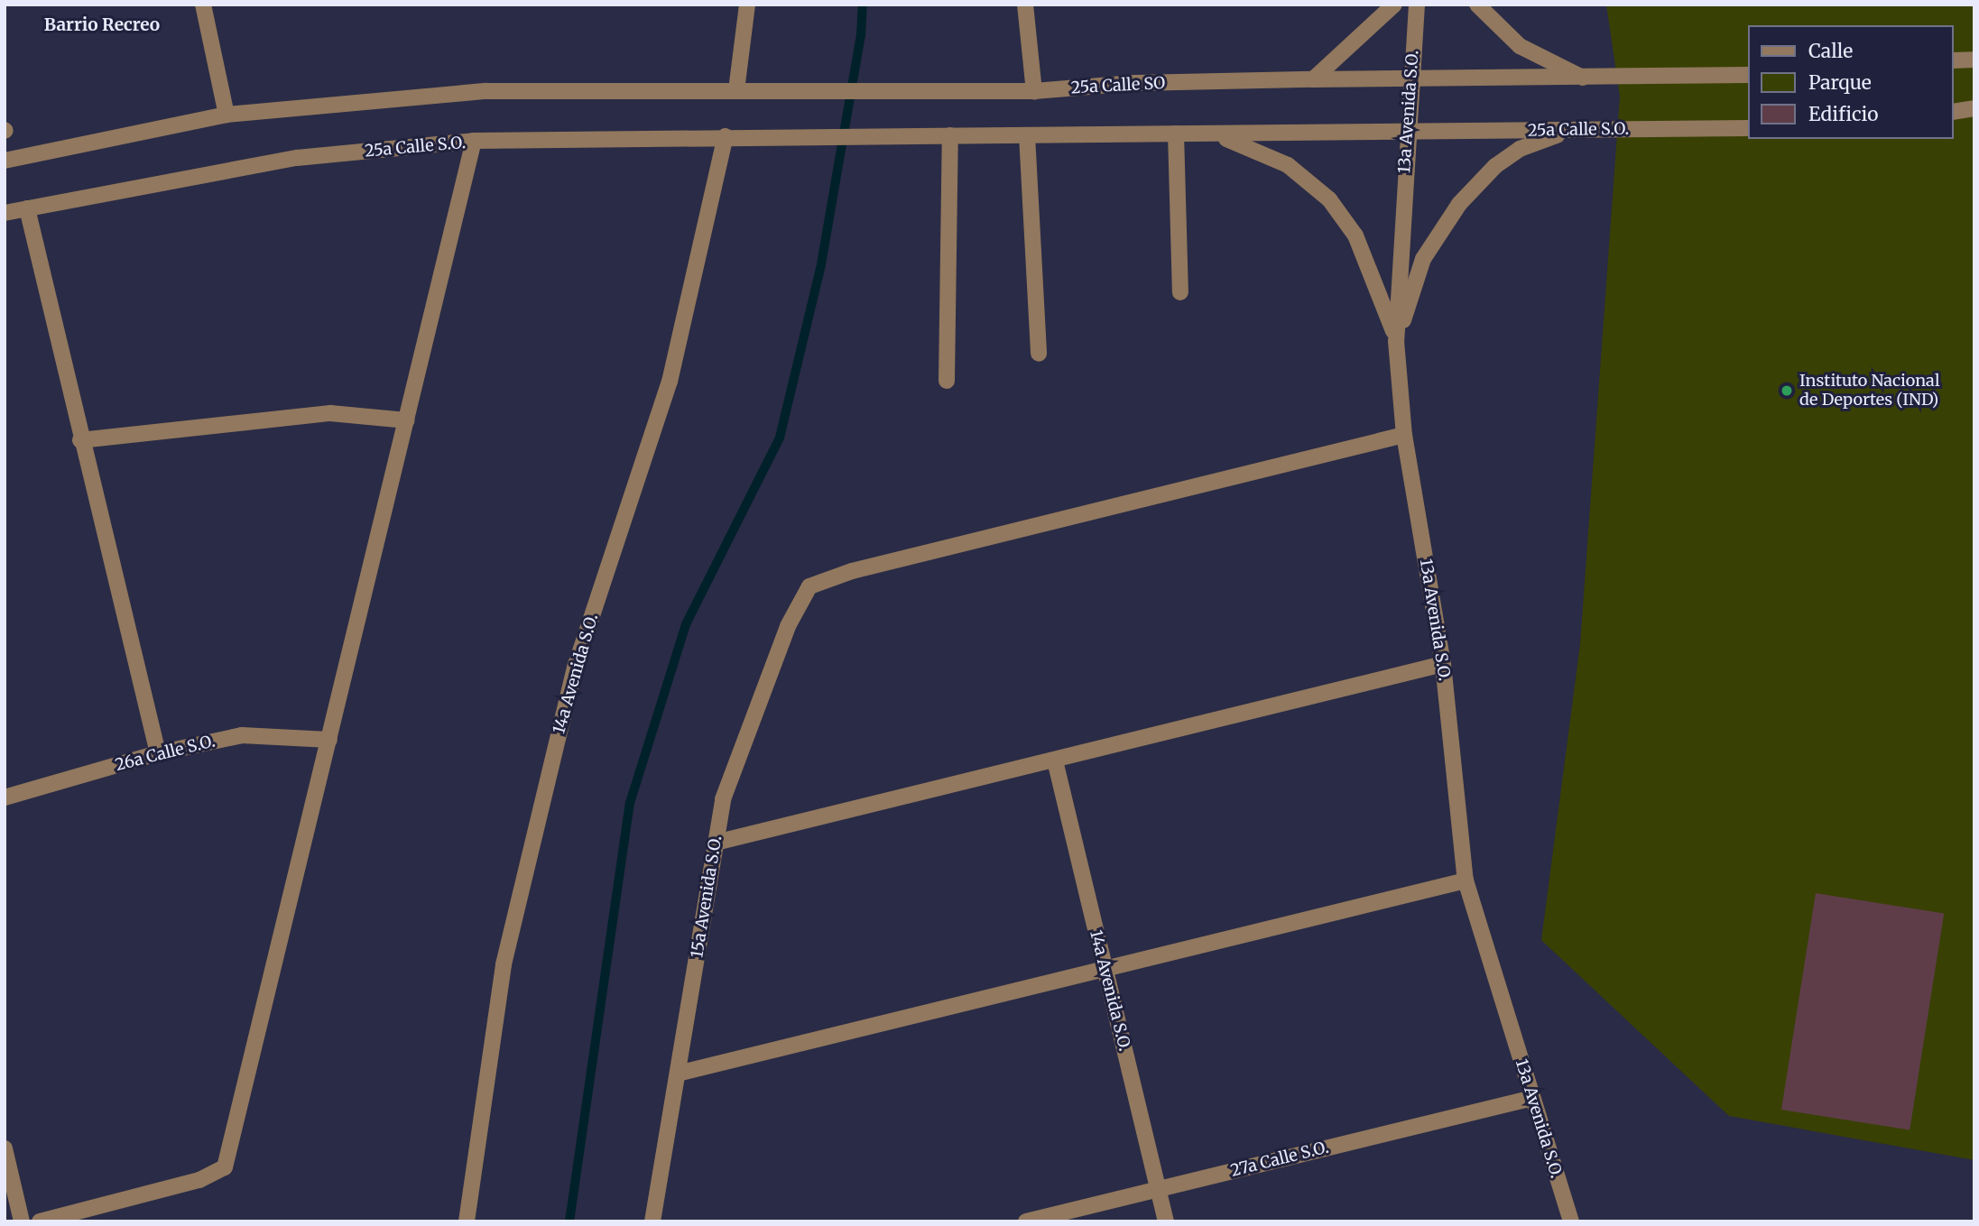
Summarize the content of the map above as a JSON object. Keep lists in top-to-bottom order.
{
  "streets": {
    "street": [
      "25a Calle SO",
      "13a Avenida S.O.",
      "25a Calle S.O.",
      "14a Avenida S.O.",
      "26a Calle S.O.",
      "15a Avenida S.O.",
      "27a Calle S.O."
    ]
  },
  "crossings": [
    ["25a Calle SO", "13a Avenida S.O."],
    ["13a Avenida S.O.", "25a Calle S.O."],
    ["13a Avenida S.O.", "15a Avenida S.O."],
    ["13a Avenida S.O.", "27a Calle S.O."],
    ["25a Calle S.O.", "14a Avenida S.O."],
    ["14a Avenida S.O.", "27a Calle S.O."]
  ],
  "districts": ["Barrio Recreo"],
  "places": ["Instituto Nacional de Deportes (IND)"],
  "legend": ["Calle", "Parque", "Edificio"]
}
